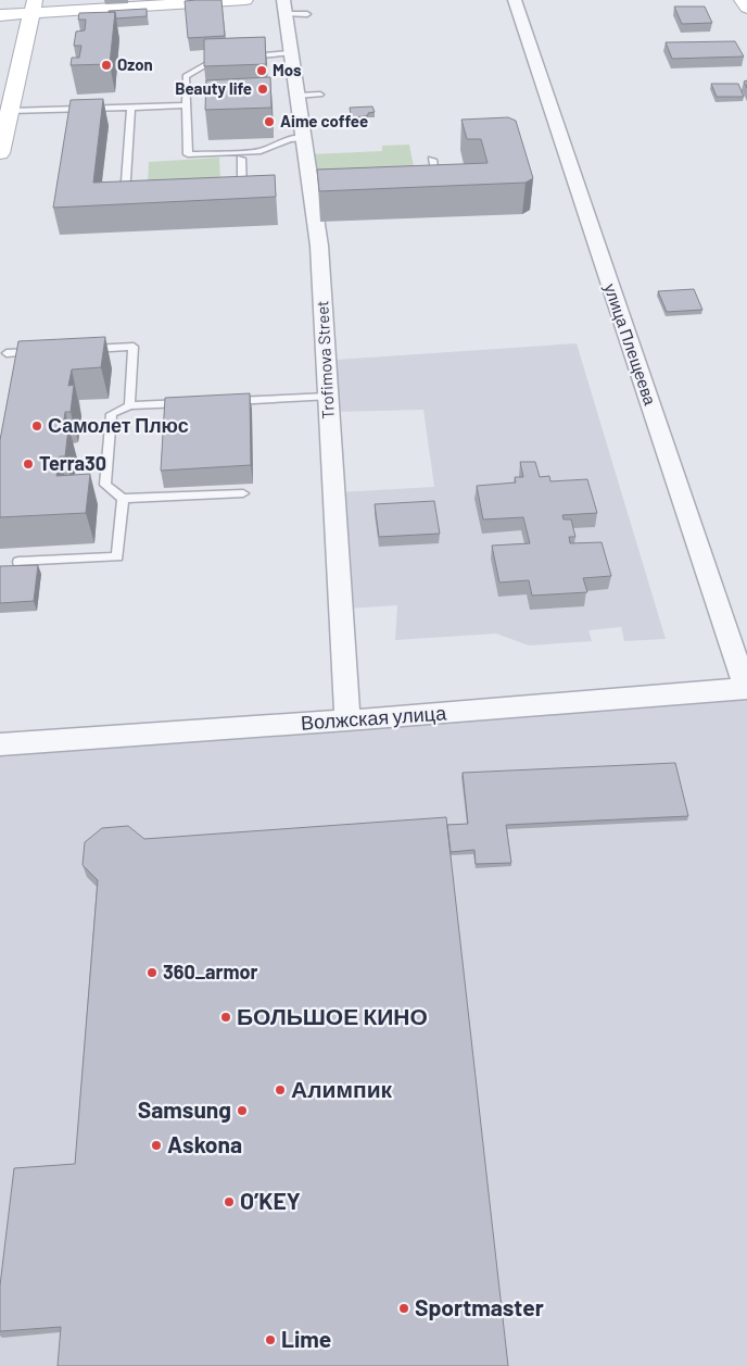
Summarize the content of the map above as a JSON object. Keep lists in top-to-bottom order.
{
  "streets": {
    "street": ["улица Плещеева", "Trofimova Street", "Волжская улица"]
  },
  "crossings": [
    ["улица Плещеева", "Волжская улица"],
    ["Trofimova Street", "Волжская улица"]
  ],
  "places": [
    "Ozon",
    "Mos",
    "Beauty life",
    "Aime coffee",
    "Самолет Плюс",
    "Terra30",
    "360_armor",
    "БОЛЬШОЕ КИНО",
    "Алимпик",
    "Samsung",
    "Askona",
    "O’KEY",
    "Sportmaster",
    "Lime"
  ]
}
